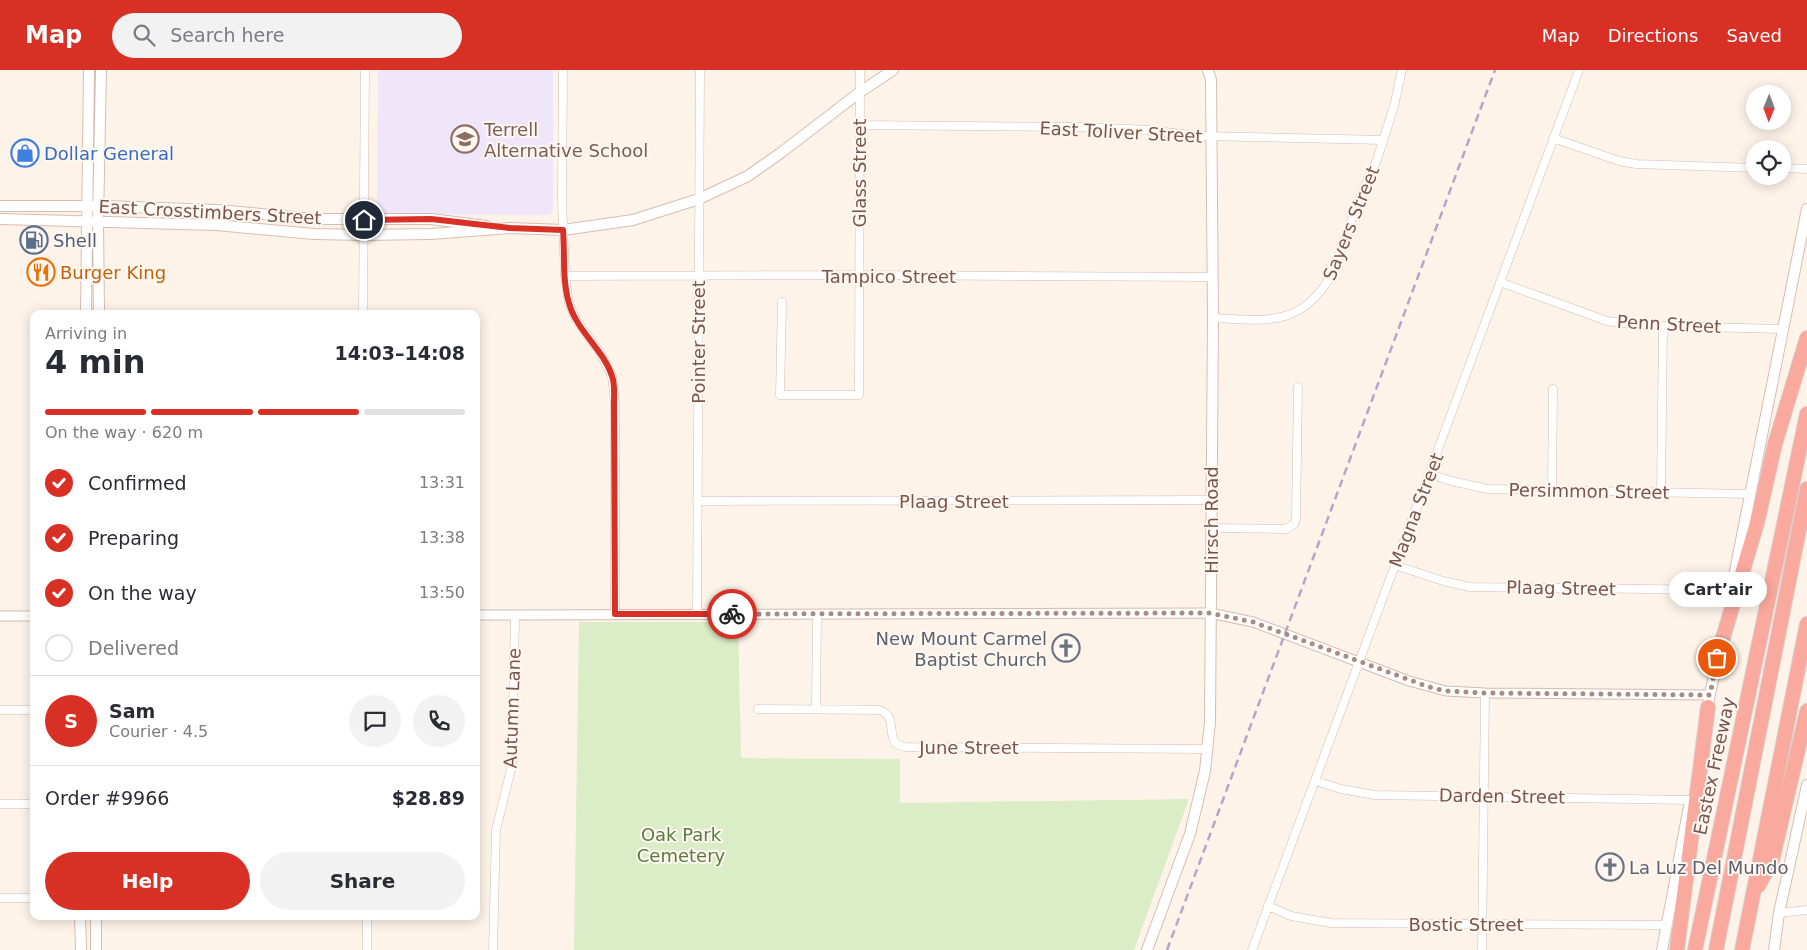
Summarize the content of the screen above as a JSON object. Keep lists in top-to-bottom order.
{
  "streets": {
    "highway": ["Eastex Freeway"],
    "main road": ["East Crosstimbers Street", "Hirsch Road"],
    "street": [
      "East Toliver Street",
      "Glass Street",
      "Sayers Street",
      "Tampico Street",
      "Penn Street",
      "Pointer Street",
      "Persimmon Street",
      "Plaag Street",
      "Magna Street",
      "Autumn Lane",
      "June Street",
      "Darden Street",
      "Bostic Street"
    ]
  },
  "crossings": [
    ["East Toliver Street", "Glass Street"],
    ["East Toliver Street", "Sayers Street"],
    ["East Toliver Street", "Hirsch Road"],
    ["Glass Street", "East Crosstimbers Street"],
    ["Glass Street", "Tampico Street"],
    ["East Crosstimbers Street", "Pointer Street"],
    ["Sayers Street", "Hirsch Road"],
    ["Tampico Street", "Pointer Street"],
    ["Tampico Street", "Hirsch Road"],
    ["Penn Street", "Magna Street"],
    ["Pointer Street", "Plaag Street"],
    ["Persimmon Street", "Magna Street"],
    ["Plaag Street", "Magna Street"],
    ["Plaag Street", "Hirsch Road"],
    ["Magna Street", "Darden Street"],
    ["Magna Street", "Bostic Street"],
    ["Hirsch Road", "June Street"]
  ],
  "parks": ["Oak Park Cemetery"],
  "places": {
    "school or university": ["Terrell Alternative School"],
    "shop": ["Dollar General"],
    "fuel station": ["Shell"],
    "restaurant": ["Burger King"],
    "church": ["New Mount Carmel Baptist Church", "La Luz Del Mundo"],
    "other": ["Cart’air"]
  },
  "north": "bottom",
  "page": {
    "header": "Map",
    "search": "Search here",
    "nav": ["Map", "Directions", "Saved"],
    "heading": ["4 min", "Arriving in", "14:03–14:08"],
    "panel": [
      "Sam",
      "Courier · 4.5",
      "Order #9966",
      "$28.89"
    ],
    "bar": "On the way · 620 m",
    "list": [
      ["Confirmed", "13:31"],
      ["Preparing", "13:38"],
      ["On the way", "13:50"],
      "Delivered"
    ],
    "bubble": "Cart’air",
    "round": "S",
    "buttons": ["Help", "Share"]
  }
}
